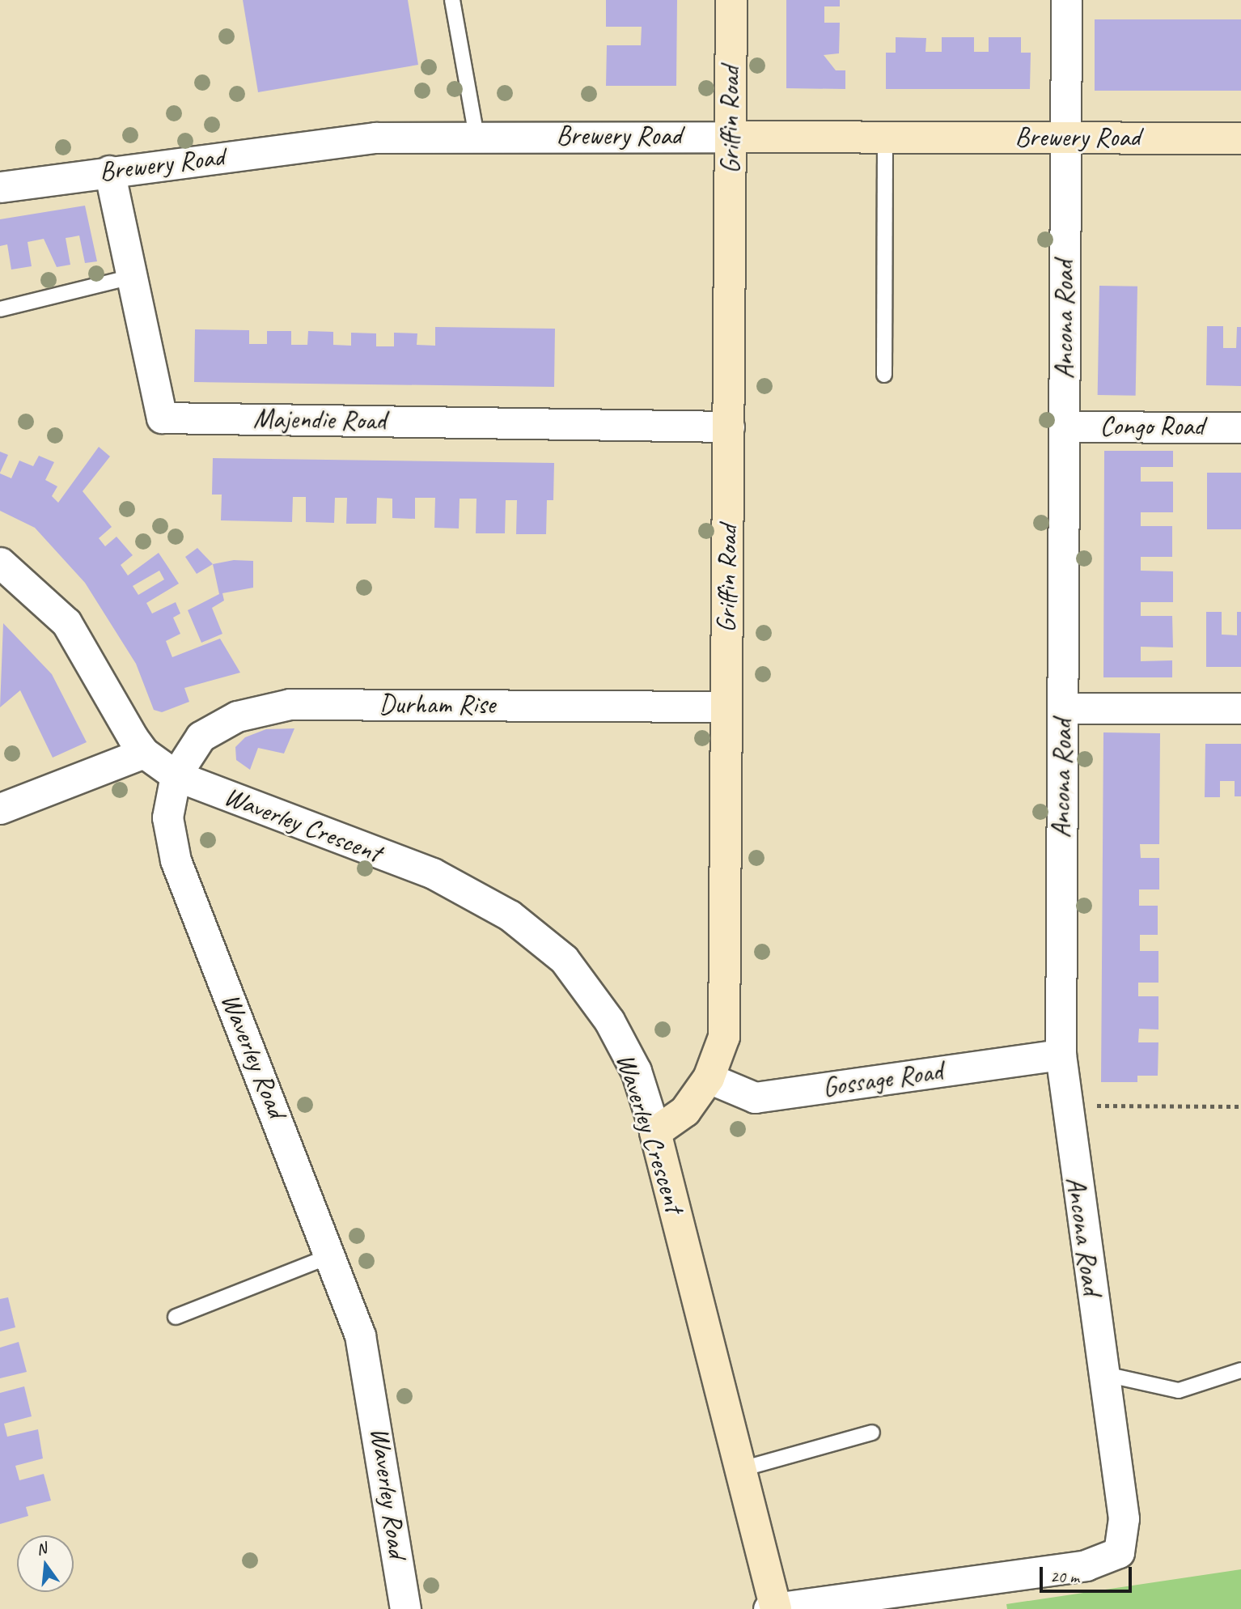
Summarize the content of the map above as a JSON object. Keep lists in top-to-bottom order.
{
  "streets": {
    "street": [
      "Griffin Road",
      "Brewery Road",
      "Ancona Road",
      "Majendie Road",
      "Congo Road",
      "Durham Rise",
      "Waverley Crescent",
      "Waverley Road",
      "Gossage Road"
    ]
  },
  "crossings": [
    ["Griffin Road", "Brewery Road"],
    ["Griffin Road", "Majendie Road"],
    ["Griffin Road", "Durham Rise"],
    ["Griffin Road", "Waverley Crescent"],
    ["Griffin Road", "Gossage Road"],
    ["Brewery Road", "Ancona Road"],
    ["Brewery Road", "Majendie Road"],
    ["Ancona Road", "Congo Road"],
    ["Ancona Road", "Waverley Crescent"],
    ["Ancona Road", "Gossage Road"],
    ["Durham Rise", "Waverley Crescent"],
    ["Durham Rise", "Waverley Road"],
    ["Waverley Crescent", "Waverley Road"]
  ],
  "scale_bar": "20 m",
  "north": "top"
}
